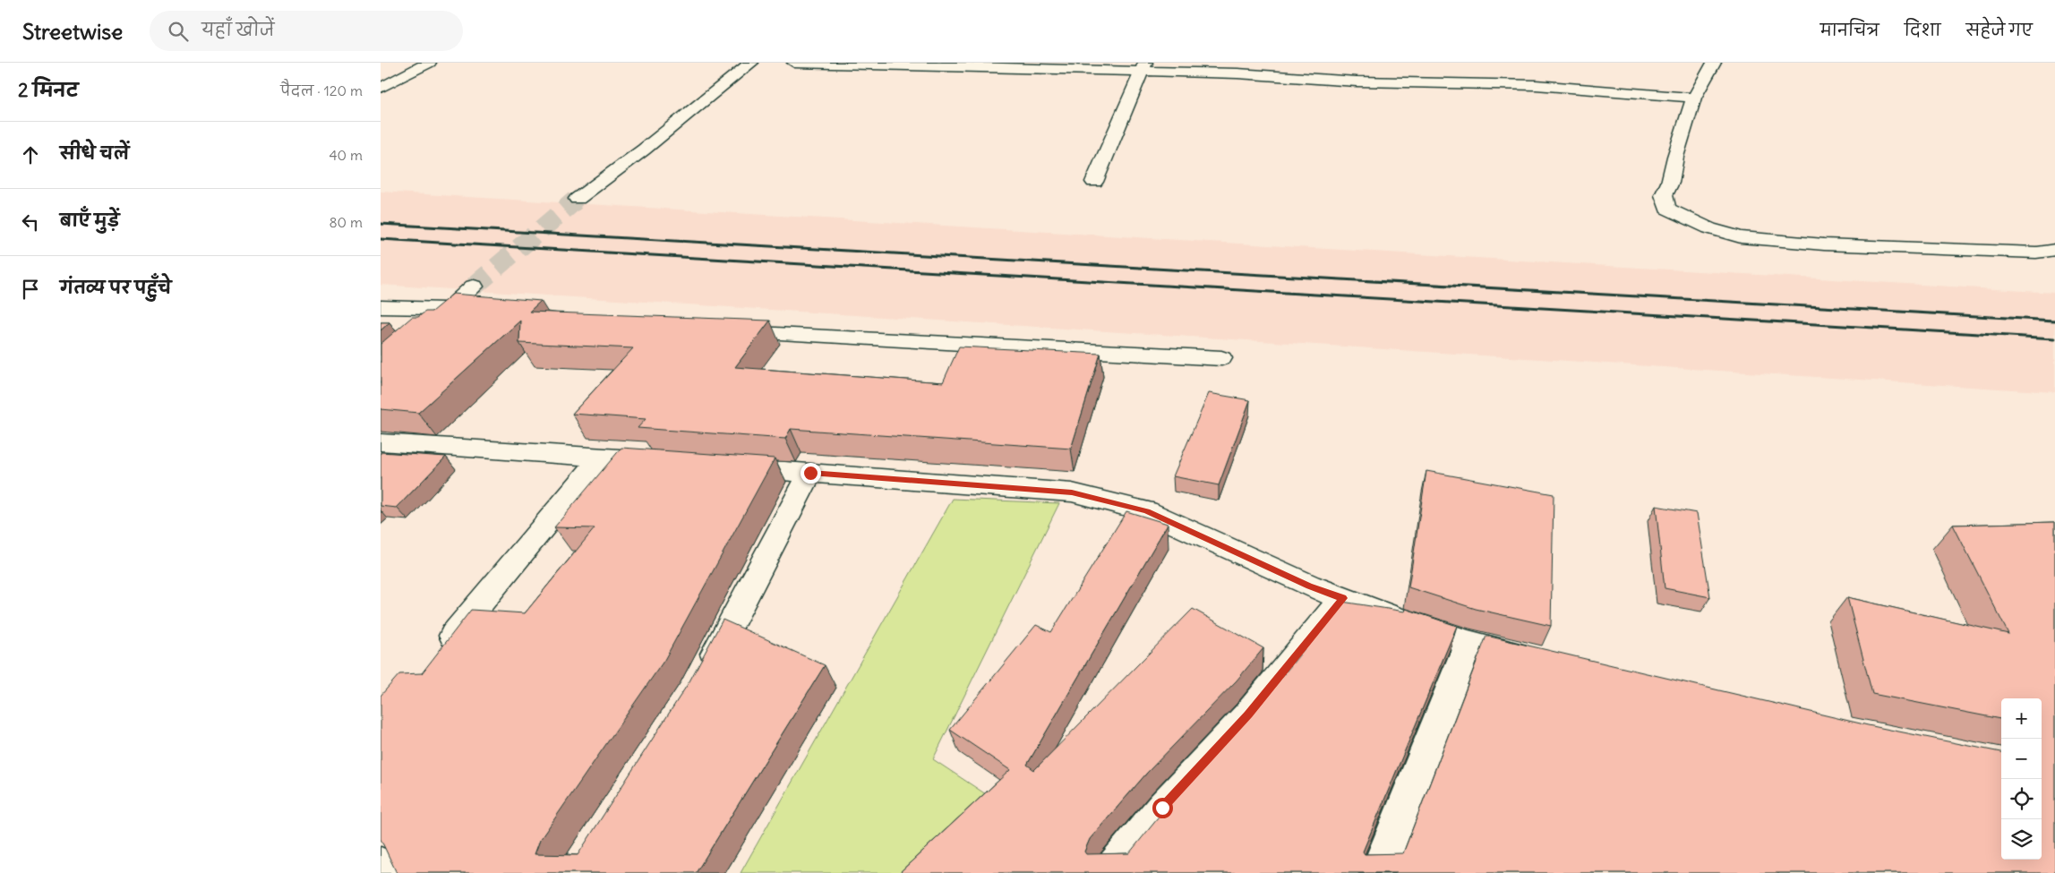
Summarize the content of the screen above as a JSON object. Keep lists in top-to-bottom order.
{
  "page": {
    "header": "Streetwise",
    "search": "यहाँ खोजें",
    "nav": ["मानचित्र", "दिशा", "सहेजे गए"],
    "heading": ["2 मिनट", "पैदल · 120 m"],
    "list": [
      ["सीधे चलें", "40 m"],
      ["बाएँ मुड़ें", "80 m"],
      "गंतव्य पर पहुँचे"
    ],
    "map_buttons": ["+", "−"]
  }
}
